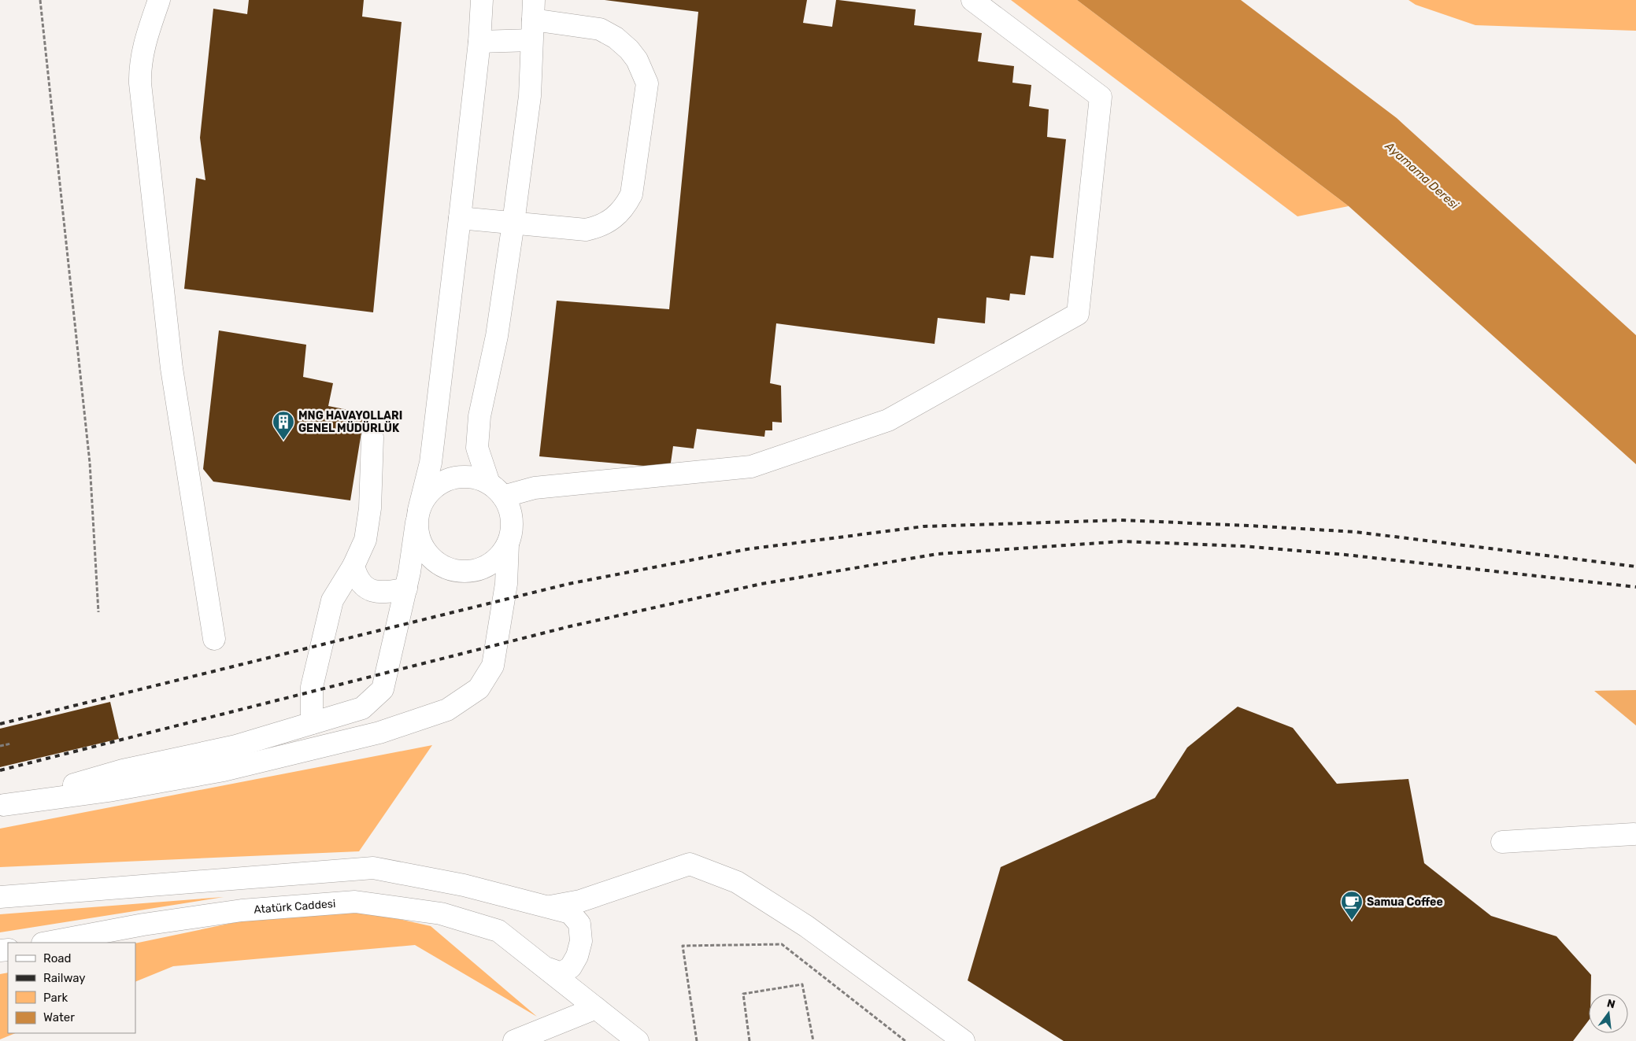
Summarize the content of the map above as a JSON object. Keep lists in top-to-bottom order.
{
  "streets": {
    "street": ["Atatürk Caddesi"]
  },
  "water": ["Ayamama Deresi"],
  "places": {
    "building": ["MNG HAVAYOLLARI GENEL MÜDÜRLÜK"],
    "cafe": ["Samua Coffee"]
  },
  "legend": [
    "Road",
    "Railway",
    "Park",
    "Water"
  ],
  "north": "top"
}
